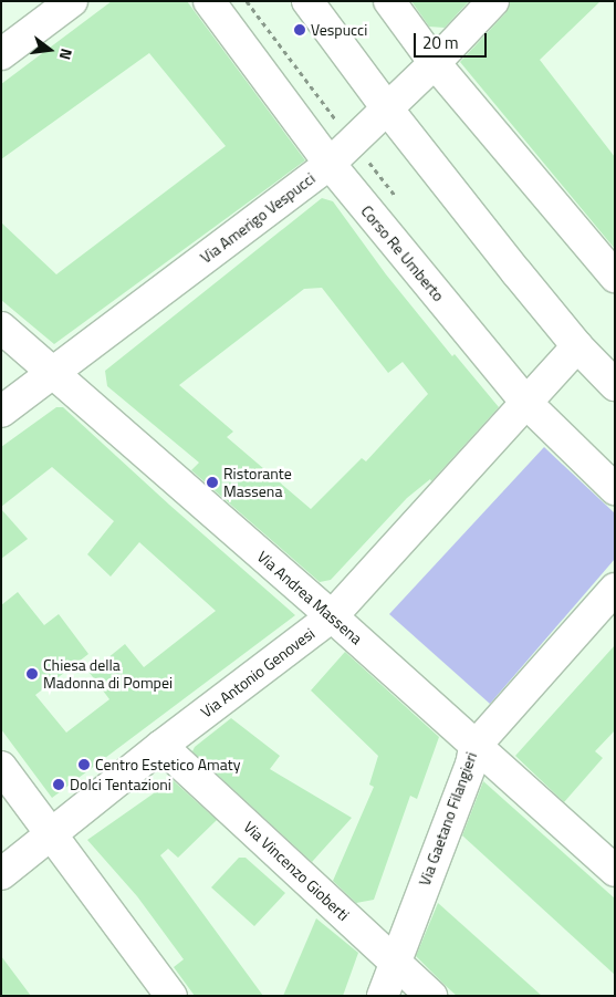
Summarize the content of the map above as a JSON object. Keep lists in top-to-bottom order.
{
  "streets": {
    "street": [
      "Via Amerigo Vespucci",
      "Corso Re Umberto",
      "Via Andrea Massena",
      "Via Antonio Genovesi",
      "Via Gaetano Filangieri",
      "Via Vincenzo Gioberti"
    ]
  },
  "crossings": [
    ["Via Amerigo Vespucci", "Corso Re Umberto"],
    ["Via Amerigo Vespucci", "Via Andrea Massena"],
    ["Corso Re Umberto", "Via Antonio Genovesi"],
    ["Via Andrea Massena", "Via Antonio Genovesi"],
    ["Via Andrea Massena", "Via Gaetano Filangieri"],
    ["Via Antonio Genovesi", "Via Vincenzo Gioberti"],
    ["Via Gaetano Filangieri", "Via Vincenzo Gioberti"]
  ],
  "places": [
    "Vespucci",
    "Ristorante Massena",
    "Chiesa della Madonna di Pompei",
    "Centro Estetico Amaty",
    "Dolci Tentazioni"
  ],
  "scale_bar": "20 m",
  "north": "right"
}
